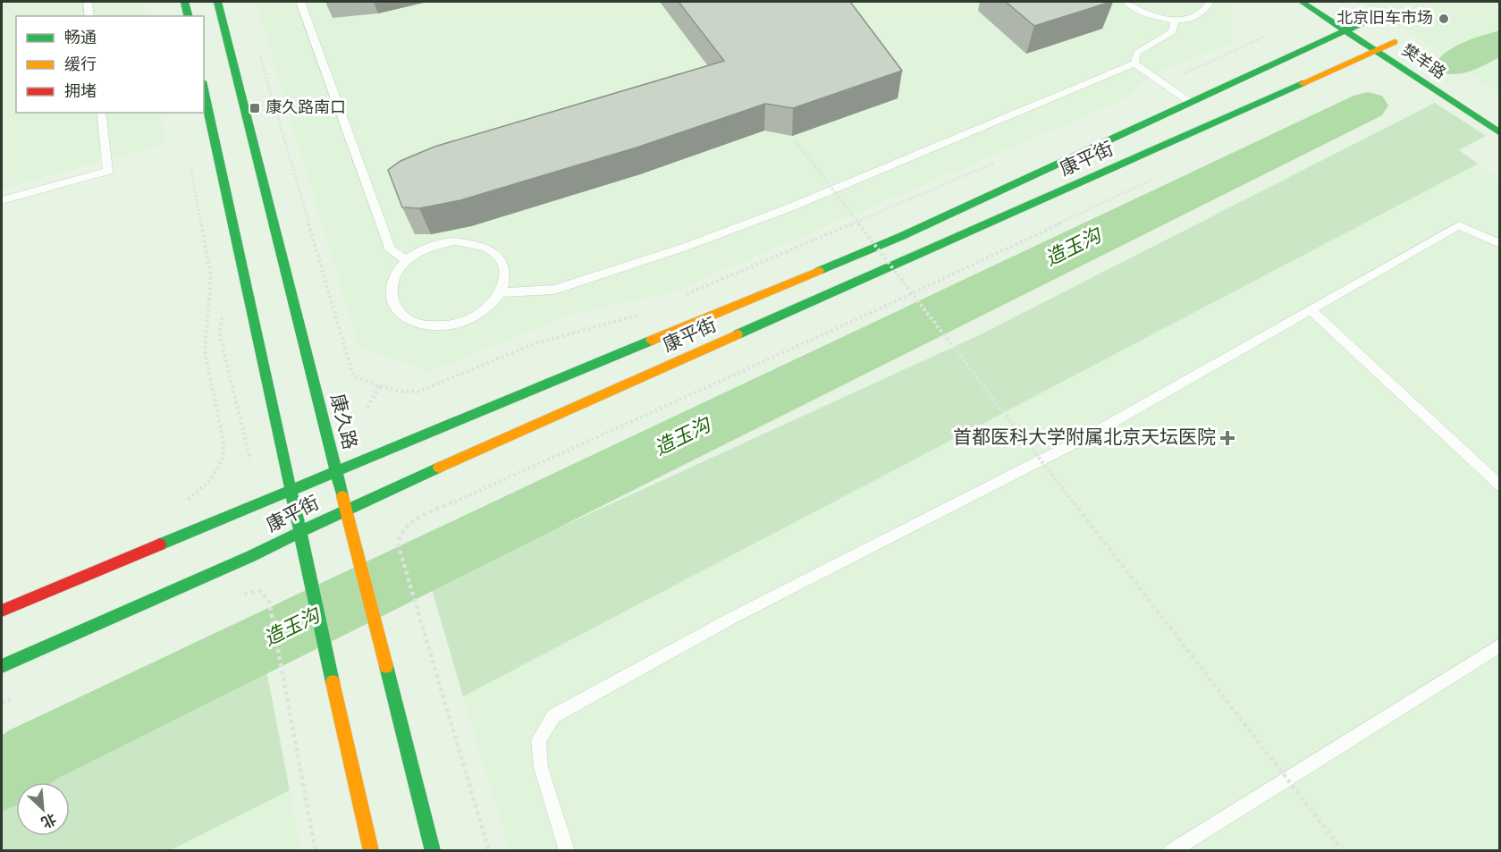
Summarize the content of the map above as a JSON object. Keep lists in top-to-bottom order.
{
  "streets": {
    "street": ["樊羊路", "康平街", "康久路"]
  },
  "crossings": [
    ["樊羊路", "康平街"],
    ["康平街", "康久路"]
  ],
  "water": ["造玉沟"],
  "places": {
    "other": ["北京旧车市场"],
    "transit": ["康久路南口"],
    "health": ["首都医科大学附属北京天坛医院"]
  },
  "legend": ["畅通", "缓行", "拥堵"],
  "north": "bottom right"
}
